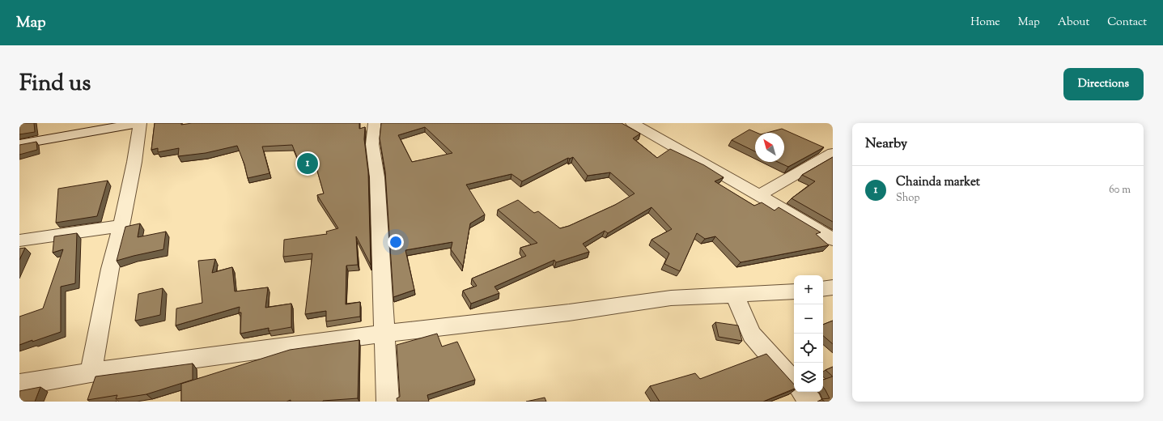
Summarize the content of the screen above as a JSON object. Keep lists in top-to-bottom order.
{
  "north": "top left",
  "page": {
    "header": "Map",
    "nav": [
      "Home",
      "Map",
      "About",
      "Contact"
    ],
    "title": "Find us",
    "buttons": "Directions",
    "heading": "Nearby",
    "pins": "1",
    "list": [
      {
        "mark": "1",
        "name": "Chainda market",
        "note": "Shop",
        "value": "60 m"
      }
    ],
    "map_buttons": ["+", "−"]
  }
}
